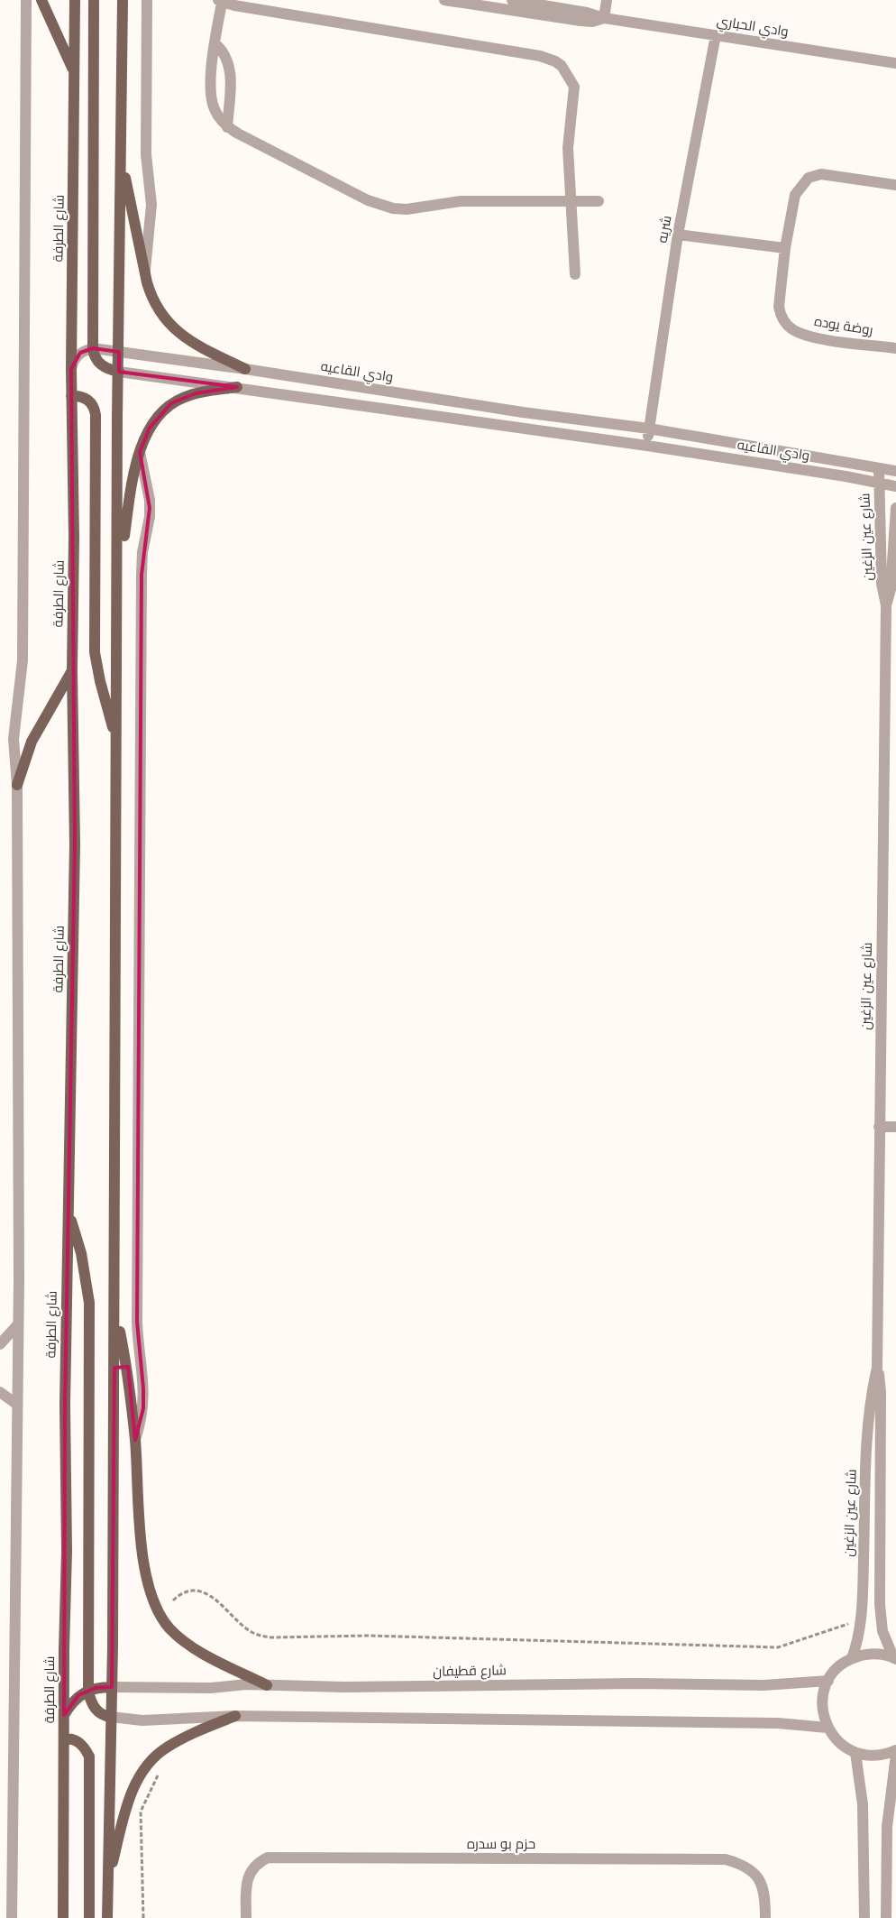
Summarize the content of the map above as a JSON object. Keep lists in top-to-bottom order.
{
  "streets": {
    "main road": ["شارع الطرفة"],
    "street": [
      "وادي الحباري",
      "شريه",
      "روضة يوده",
      "وادي القاعيه",
      "شارع عين الزغين",
      "شارع قطيفان",
      "حزم بو سدره"
    ]
  },
  "crossings": [
    ["وادي الحباري", "شريه"],
    ["شريه", "وادي القاعيه"],
    ["وادي القاعيه", "شارع عين الزغين"]
  ]
}
